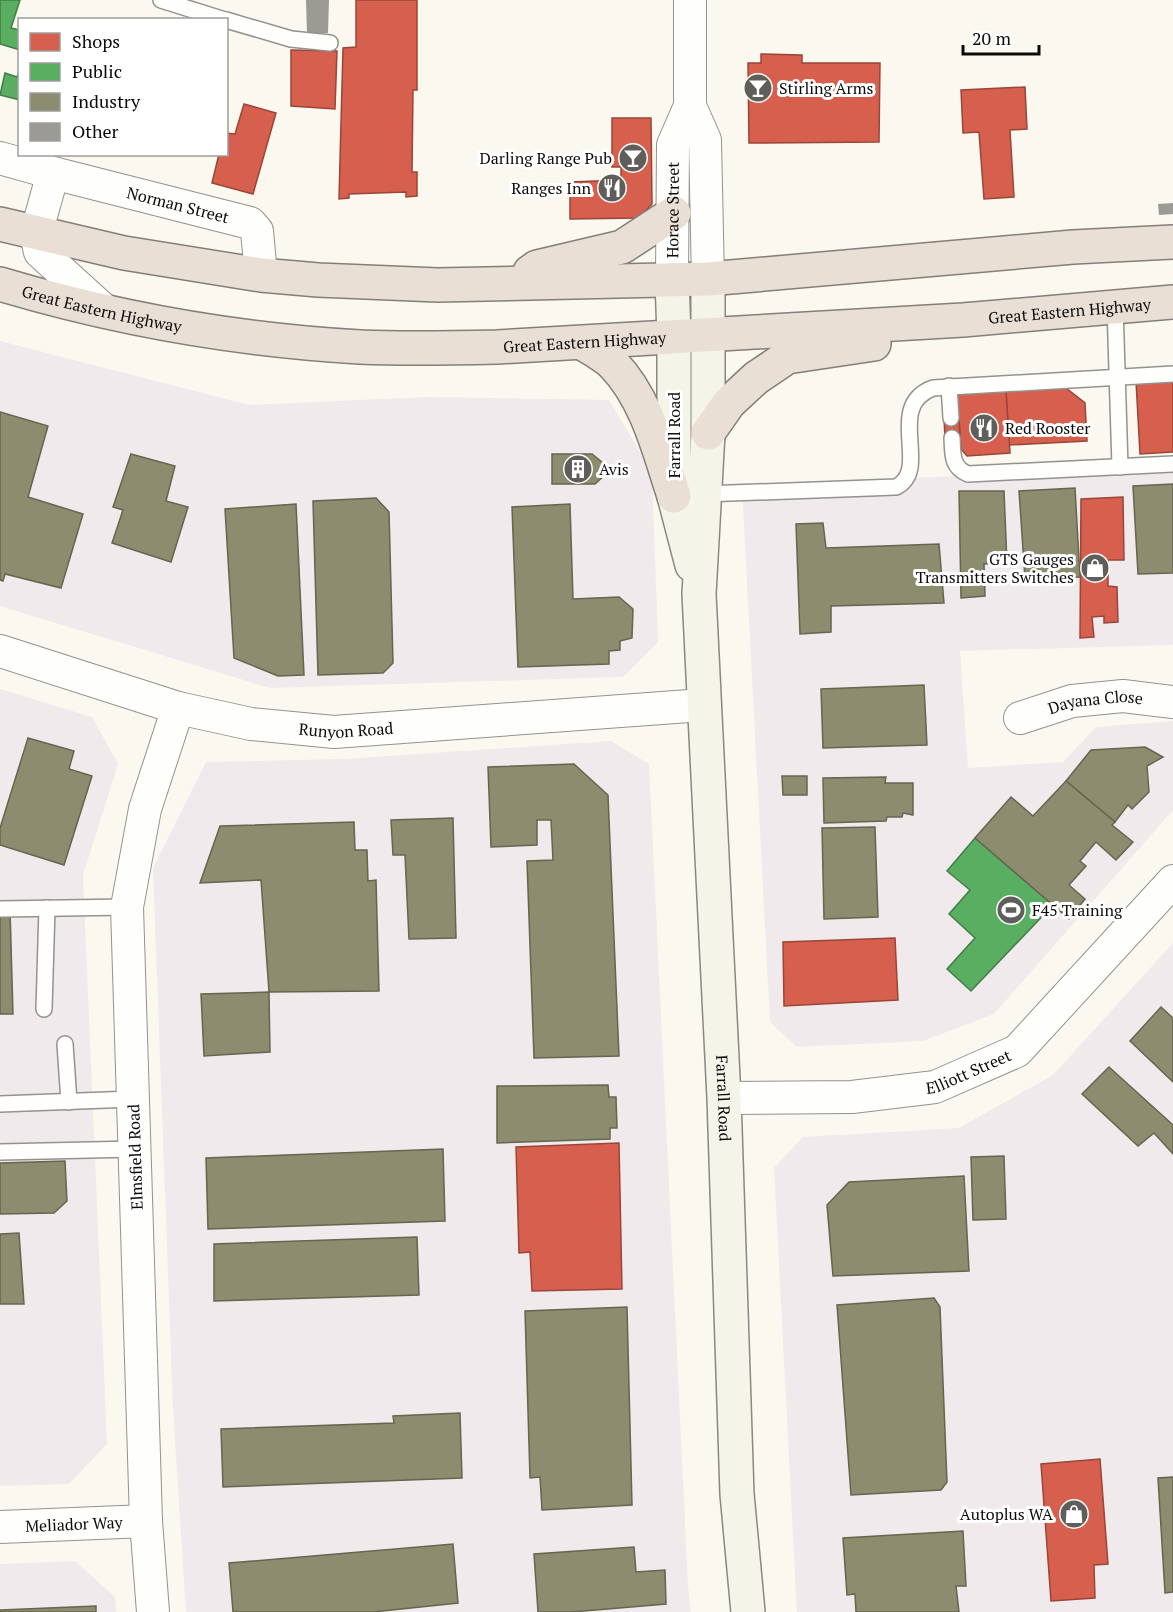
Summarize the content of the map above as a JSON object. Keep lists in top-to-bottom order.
{
  "streets": {
    "highway": ["Great Eastern Highway"],
    "main road": ["Farrall Road"],
    "street": [
      "Norman Street",
      "Horace Street",
      "Dayana Close",
      "Runyon Road",
      "Elliott Street",
      "Elmsfield Road",
      "Meliador Way"
    ]
  },
  "crossings": [
    ["Horace Street", "Farrall Road"],
    ["Great Eastern Highway", "Farrall Road"],
    ["Farrall Road", "Runyon Road"],
    ["Farrall Road", "Elliott Street"],
    ["Runyon Road", "Elmsfield Road"],
    ["Elmsfield Road", "Meliador Way"]
  ],
  "places": {
    "bar": ["Stirling Arms", "Darling Range Pub"],
    "restaurant": ["Ranges Inn", "Red Rooster"],
    "building": ["Avis"],
    "shop": ["GTS Gauges Transmitters Switches", "Autoplus WA"],
    "sports": ["F45 Training"]
  },
  "legend": [
    "Shops",
    "Public",
    "Industry",
    "Other"
  ],
  "scale_bar": "20 m"
}
